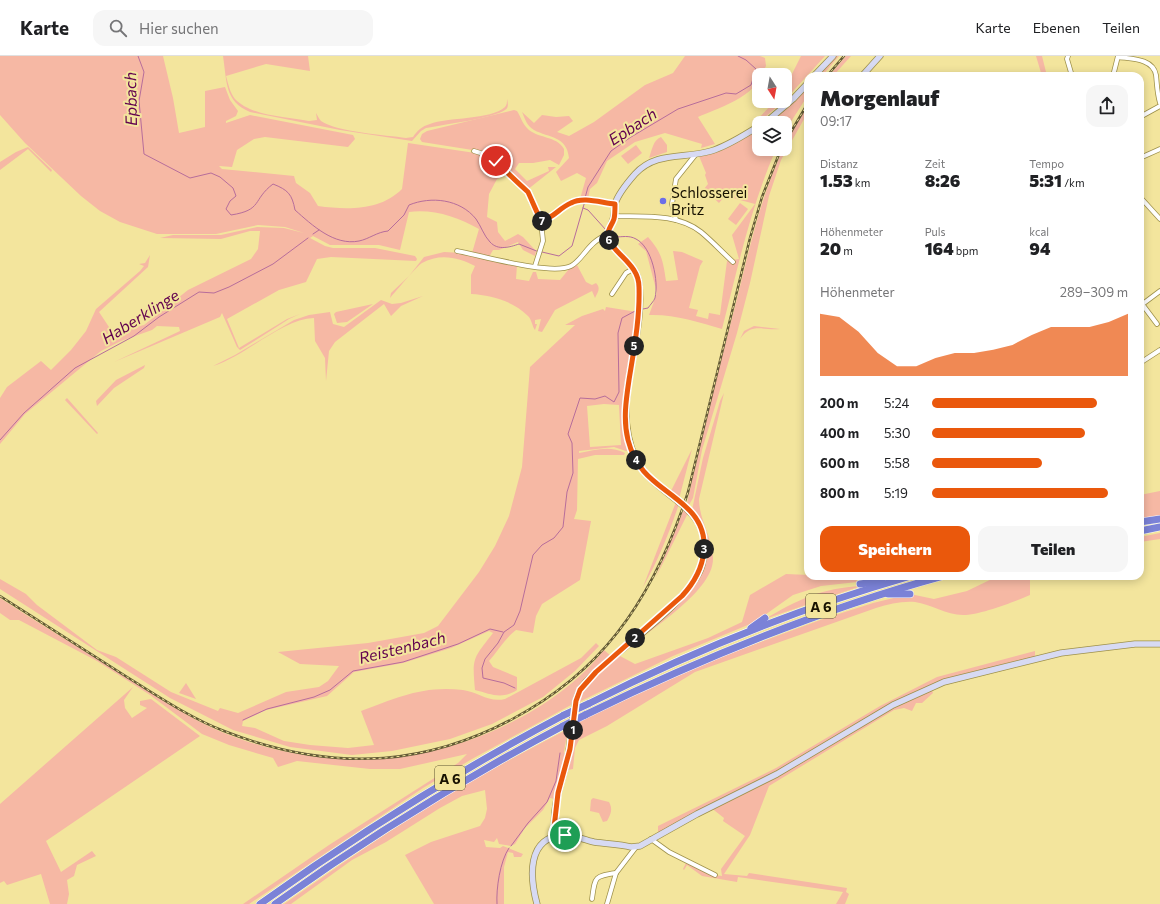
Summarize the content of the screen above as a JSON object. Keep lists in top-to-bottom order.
{
  "streets": {
    "highway": ["A 6"]
  },
  "water": ["Epbach", "Haberklinge", "Reistenbach"],
  "places": ["Schlosserei Britz"],
  "north": "bottom",
  "page": {
    "header": "Karte",
    "search": "Hier suchen",
    "nav": ["Karte", "Ebenen", "Teilen"],
    "heading": ["Morgenlauf", "09:17"],
    "stats": [
      ["Distanz", "1.53 km"],
      ["Zeit", "8:26"],
      ["Tempo", "5:31 /km"],
      ["Höhenmeter", "20 m"],
      ["Puls", "164 bpm"],
      ["kcal", "94"]
    ],
    "pins": [
      "7",
      "6",
      "5",
      "4",
      "3",
      "2",
      "1"
    ],
    "chart": ["Höhenmeter", "289–309 m"],
    "list": [
      {
        "name": "200 m",
        "note": "5:24"
      },
      {
        "name": "400 m",
        "note": "5:30"
      },
      {
        "name": "600 m",
        "note": "5:58"
      },
      {
        "name": "800 m",
        "note": "5:19"
      }
    ],
    "buttons": ["Speichern", "Teilen"]
  }
}
